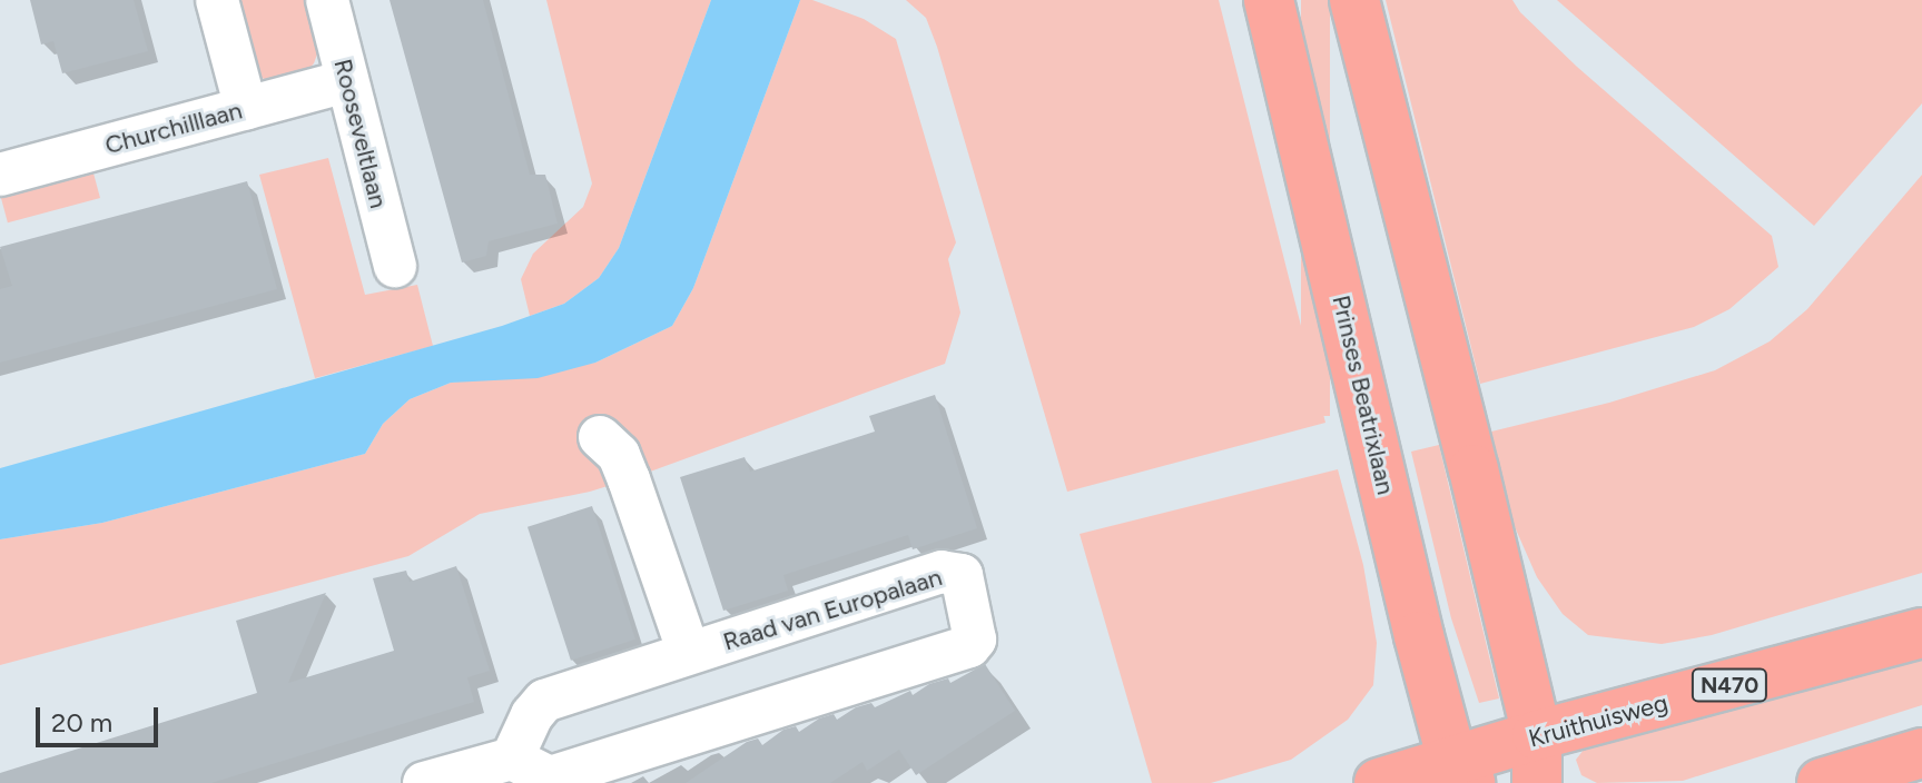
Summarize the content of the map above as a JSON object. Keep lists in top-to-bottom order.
{
  "streets": {
    "main road": ["Prinses Beatrixlaan", "N470", "Kruithuisweg"],
    "street": ["Churchilllaan", "Rooseveltlaan", "Raad van Europalaan"]
  },
  "crossings": [
    ["Churchilllaan", "Rooseveltlaan"],
    ["Prinses Beatrixlaan", "Kruithuisweg"]
  ],
  "scale_bar": "20 m"
}
